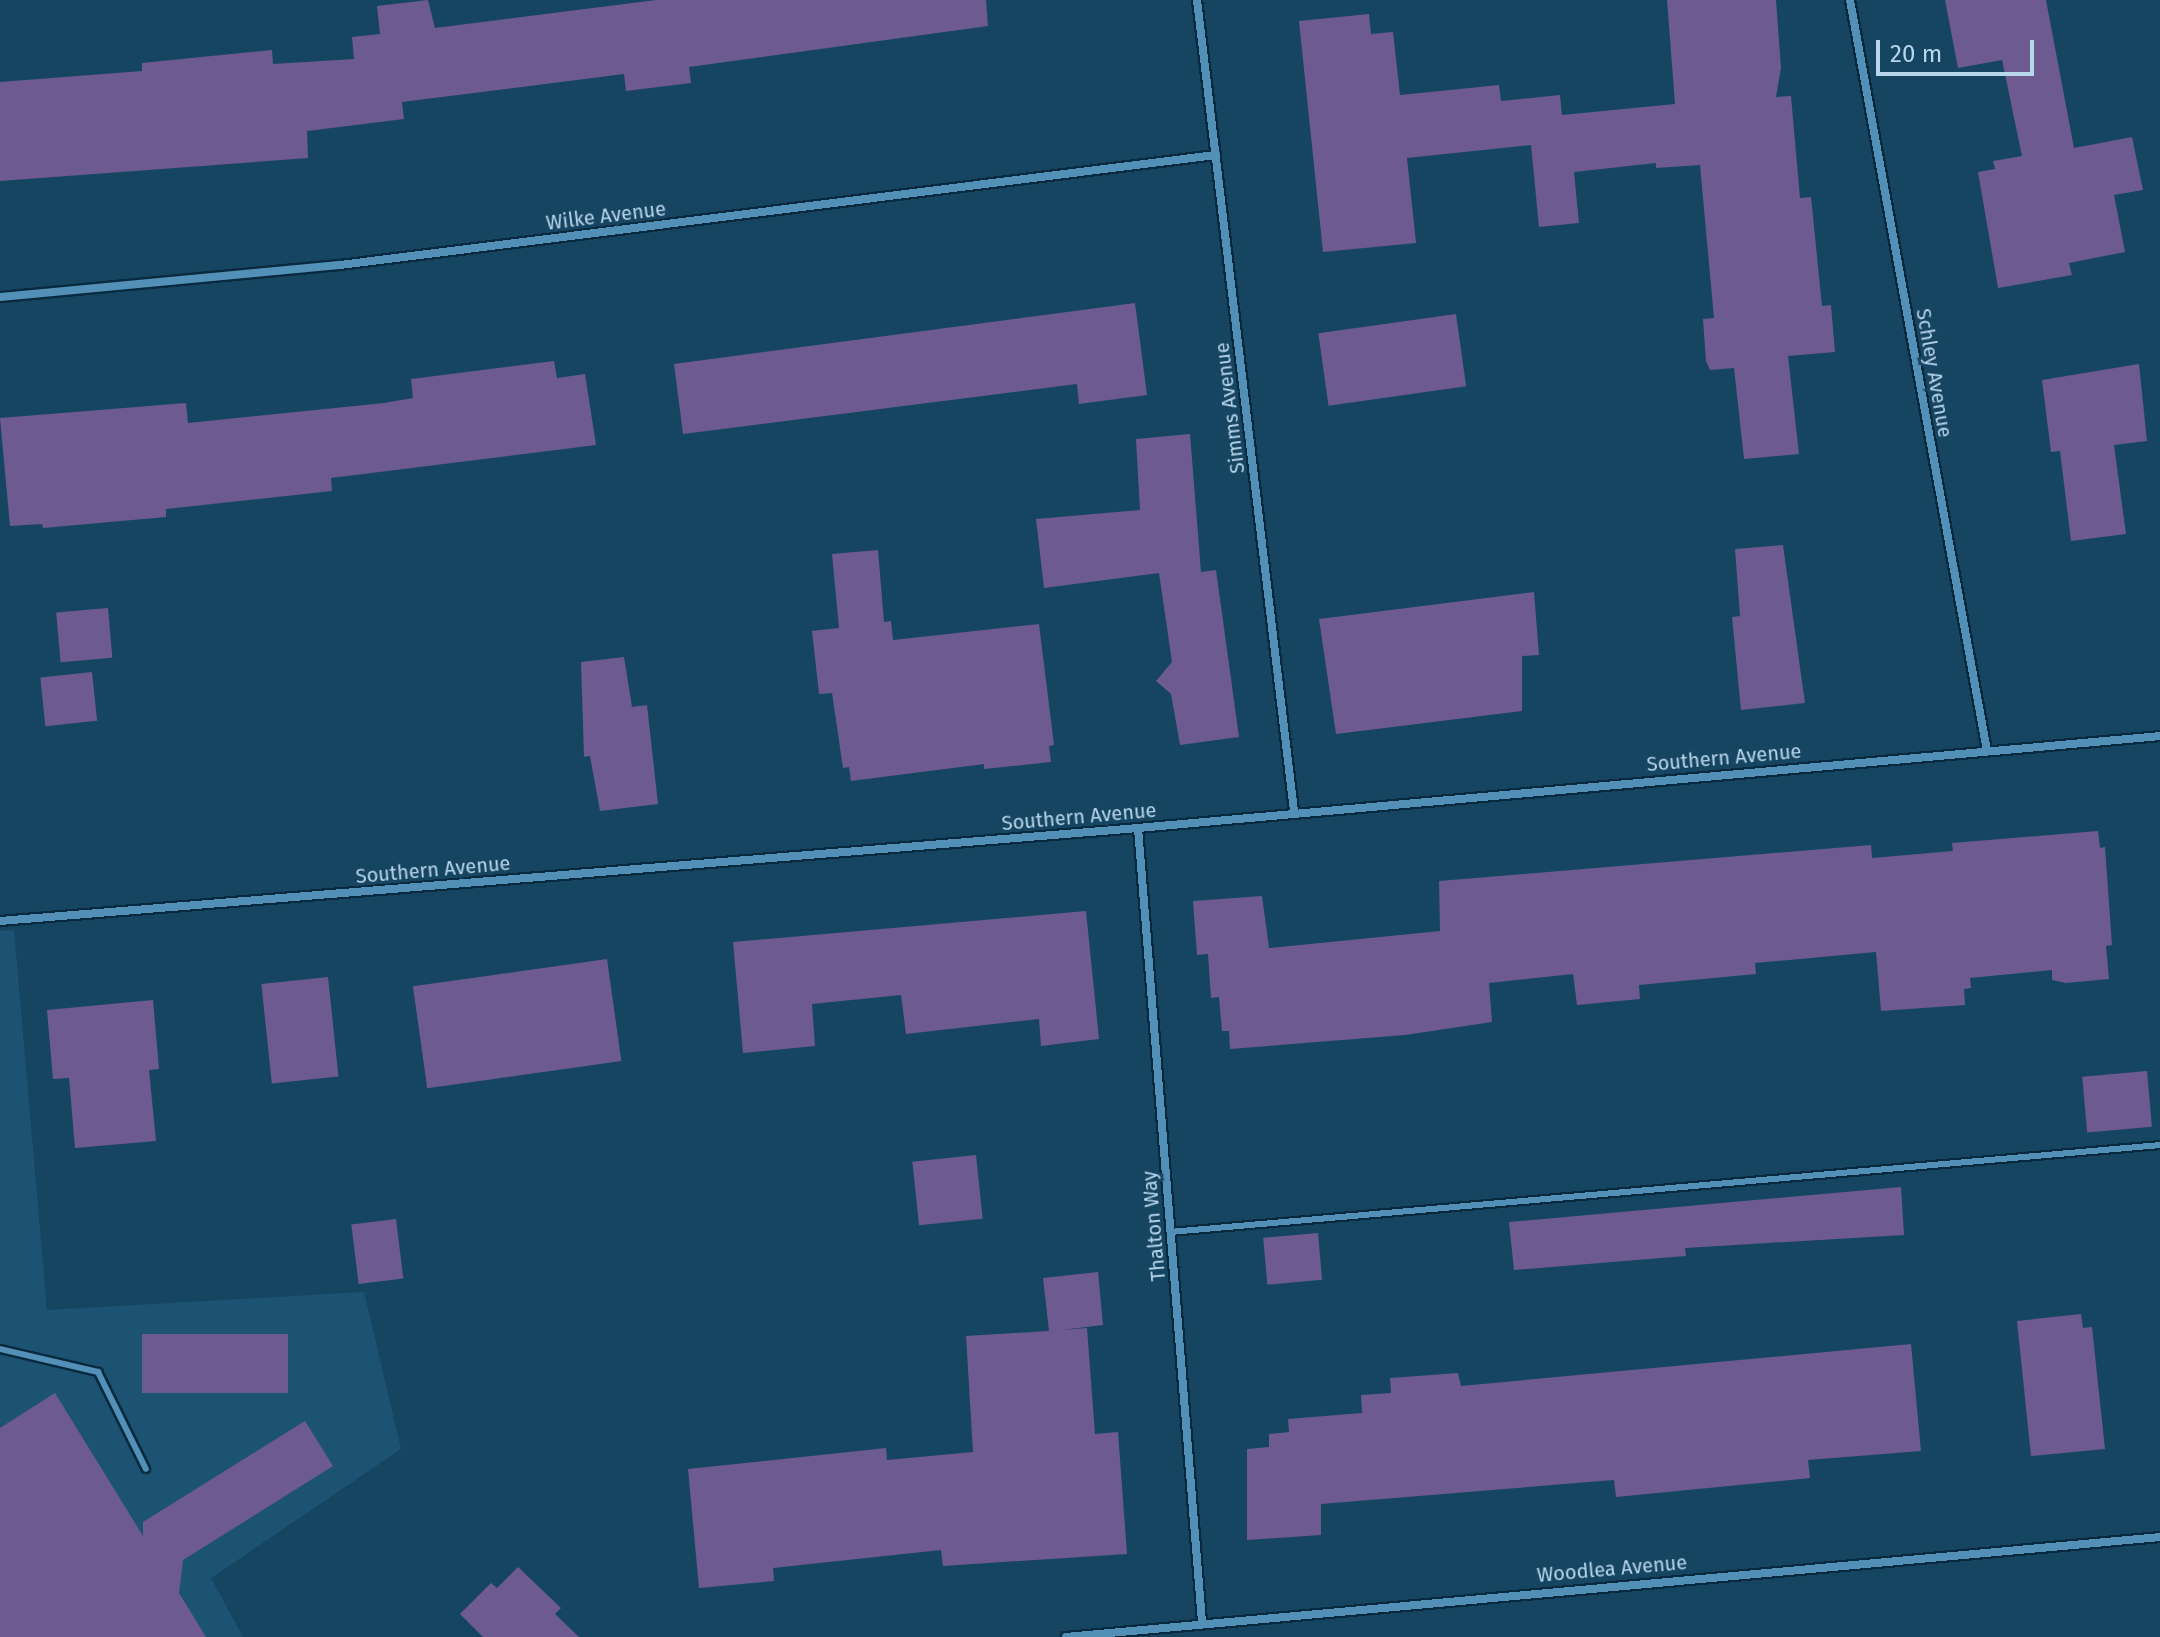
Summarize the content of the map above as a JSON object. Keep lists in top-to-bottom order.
{
  "streets": {
    "street": [
      "Wilke Avenue",
      "Schley Avenue",
      "Simms Avenue",
      "Southern Avenue",
      "Thalton Way",
      "Woodlea Avenue"
    ]
  },
  "crossings": [
    ["Wilke Avenue", "Simms Avenue"],
    ["Schley Avenue", "Southern Avenue"],
    ["Simms Avenue", "Southern Avenue"],
    ["Southern Avenue", "Thalton Way"],
    ["Thalton Way", "Woodlea Avenue"]
  ],
  "scale_bar": "20 m"
}
